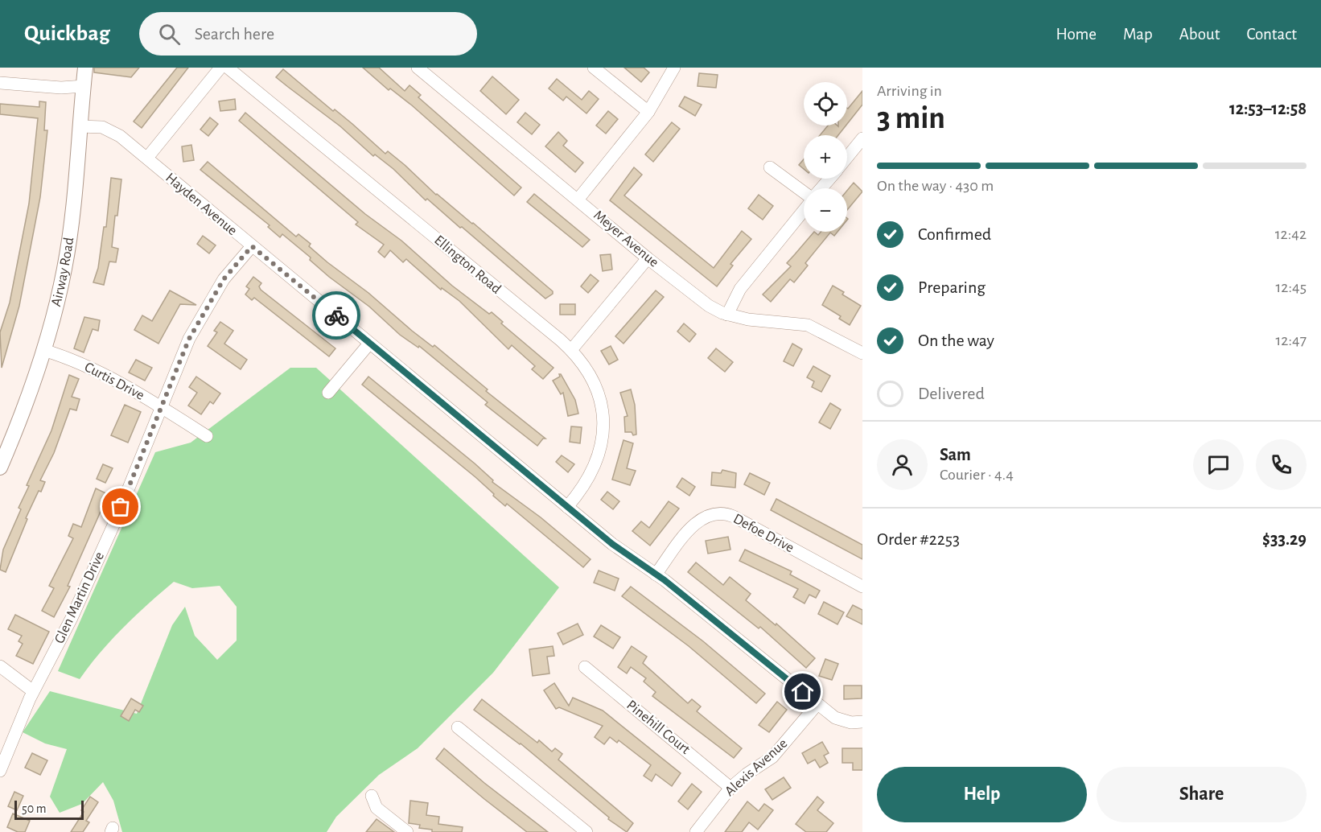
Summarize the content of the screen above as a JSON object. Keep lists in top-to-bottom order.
{
  "streets": {
    "main road": ["Airway Road"],
    "street": [
      "Hayden Avenue",
      "Meyer Avenue",
      "Ellington Road",
      "Curtis Drive",
      "Defoe Drive",
      "Glen Martin Drive",
      "Pinehill Court",
      "Alexis Avenue"
    ]
  },
  "crossings": [
    ["Hayden Avenue", "Ellington Road"],
    ["Hayden Avenue", "Airway Road"],
    ["Hayden Avenue", "Defoe Drive"],
    ["Hayden Avenue", "Glen Martin Drive"],
    ["Hayden Avenue", "Alexis Avenue"],
    ["Airway Road", "Curtis Drive"],
    ["Curtis Drive", "Glen Martin Drive"],
    ["Pinehill Court", "Alexis Avenue"]
  ],
  "scale_bar": "50 m",
  "page": {
    "header": "Quickbag",
    "search": "Search here",
    "nav": [
      "Home",
      "Map",
      "About",
      "Contact"
    ],
    "heading": ["3 min", "Arriving in", "12:53–12:58"],
    "panel": [
      "Sam",
      "Courier · 4.4",
      "Order #2253",
      "$33.29"
    ],
    "map_buttons": ["+", "−"],
    "bar": "On the way · 430 m",
    "list": [
      ["Confirmed", "12:42"],
      ["Preparing", "12:45"],
      ["On the way", "12:47"],
      "Delivered"
    ],
    "buttons": ["Help", "Share"],
    "scale": "50 m"
  }
}
